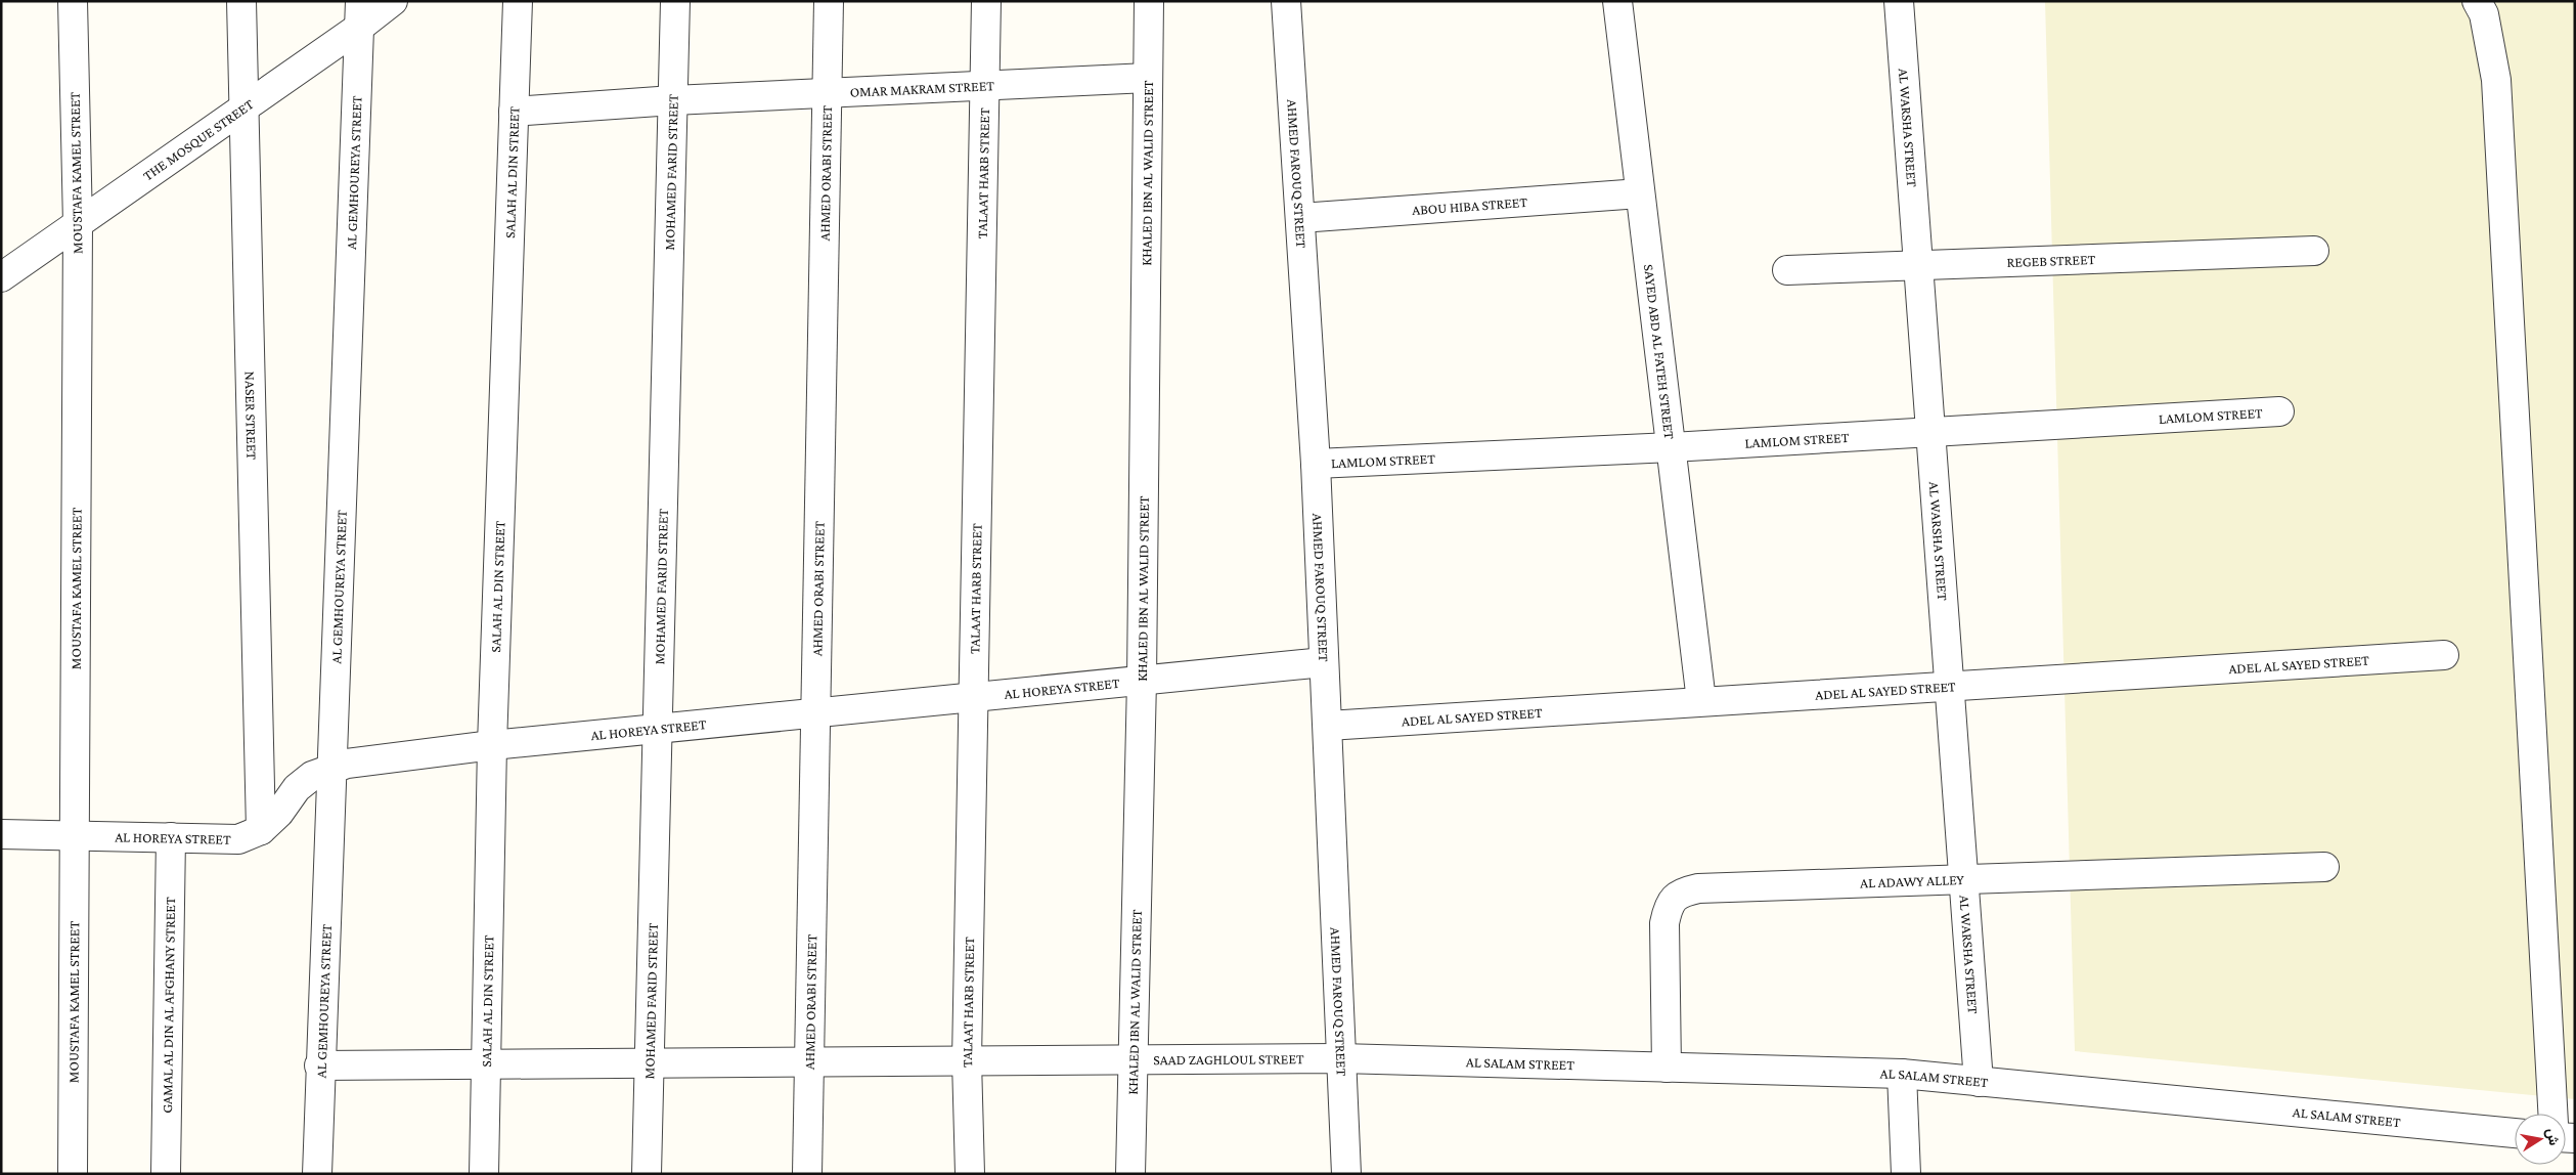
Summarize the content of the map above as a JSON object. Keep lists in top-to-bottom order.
{
  "streets": {
    "street": [
      "OMAR MAKRAM STREET",
      "AL WARSHA STREET",
      "THE MOSQUE STREET",
      "MOUSTAFA KAMEL STREET",
      "AL GEMHOUREYA STREET",
      "SALAH AL DIN STREET",
      "MOHAMED FARID STREET",
      "AHMED ORABI STREET",
      "TALAAT HARB STREET",
      "KHALED IBN AL WALID STREET",
      "AHMED FAROUQ STREET",
      "ABOU HIBA STREET",
      "REGEB STREET",
      "SAYED ABD AL FATEH STREET",
      "NASER STREET",
      "LAMLOM STREET",
      "ADEL AL SAYED STREET",
      "AL HOREYA STREET",
      "AL ADAWY ALLEY",
      "GAMAL AL DIN AL AFGHANY STREET",
      "SAAD ZAGHLOUL STREET",
      "AL SALAM STREET"
    ]
  },
  "crossings": [
    ["OMAR MAKRAM STREET", "SALAH AL DIN STREET"],
    ["OMAR MAKRAM STREET", "MOHAMED FARID STREET"],
    ["OMAR MAKRAM STREET", "AHMED ORABI STREET"],
    ["OMAR MAKRAM STREET", "TALAAT HARB STREET"],
    ["OMAR MAKRAM STREET", "KHALED IBN AL WALID STREET"],
    ["AL WARSHA STREET", "REGEB STREET"],
    ["AL WARSHA STREET", "LAMLOM STREET"],
    ["AL WARSHA STREET", "ADEL AL SAYED STREET"],
    ["AL WARSHA STREET", "AL ADAWY ALLEY"],
    ["AL WARSHA STREET", "AL SALAM STREET"],
    ["THE MOSQUE STREET", "MOUSTAFA KAMEL STREET"],
    ["THE MOSQUE STREET", "AL GEMHOUREYA STREET"],
    ["THE MOSQUE STREET", "NASER STREET"],
    ["MOUSTAFA KAMEL STREET", "AL HOREYA STREET"],
    ["AL GEMHOUREYA STREET", "AL HOREYA STREET"],
    ["AL GEMHOUREYA STREET", "SAAD ZAGHLOUL STREET"],
    ["SALAH AL DIN STREET", "AL HOREYA STREET"],
    ["SALAH AL DIN STREET", "SAAD ZAGHLOUL STREET"],
    ["MOHAMED FARID STREET", "AL HOREYA STREET"],
    ["MOHAMED FARID STREET", "SAAD ZAGHLOUL STREET"],
    ["AHMED ORABI STREET", "AL HOREYA STREET"],
    ["AHMED ORABI STREET", "SAAD ZAGHLOUL STREET"],
    ["TALAAT HARB STREET", "AL HOREYA STREET"],
    ["TALAAT HARB STREET", "SAAD ZAGHLOUL STREET"],
    ["KHALED IBN AL WALID STREET", "AL HOREYA STREET"],
    ["KHALED IBN AL WALID STREET", "SAAD ZAGHLOUL STREET"],
    ["AHMED FAROUQ STREET", "ABOU HIBA STREET"],
    ["AHMED FAROUQ STREET", "LAMLOM STREET"],
    ["AHMED FAROUQ STREET", "ADEL AL SAYED STREET"],
    ["AHMED FAROUQ STREET", "AL HOREYA STREET"],
    ["AHMED FAROUQ STREET", "SAAD ZAGHLOUL STREET"],
    ["AHMED FAROUQ STREET", "AL SALAM STREET"],
    ["ABOU HIBA STREET", "SAYED ABD AL FATEH STREET"],
    ["SAYED ABD AL FATEH STREET", "LAMLOM STREET"],
    ["SAYED ABD AL FATEH STREET", "ADEL AL SAYED STREET"],
    ["NASER STREET", "AL HOREYA STREET"],
    ["AL HOREYA STREET", "GAMAL AL DIN AL AFGHANY STREET"],
    ["AL ADAWY ALLEY", "AL SALAM STREET"],
    ["SAAD ZAGHLOUL STREET", "AL SALAM STREET"]
  ],
  "north": "right"
}
